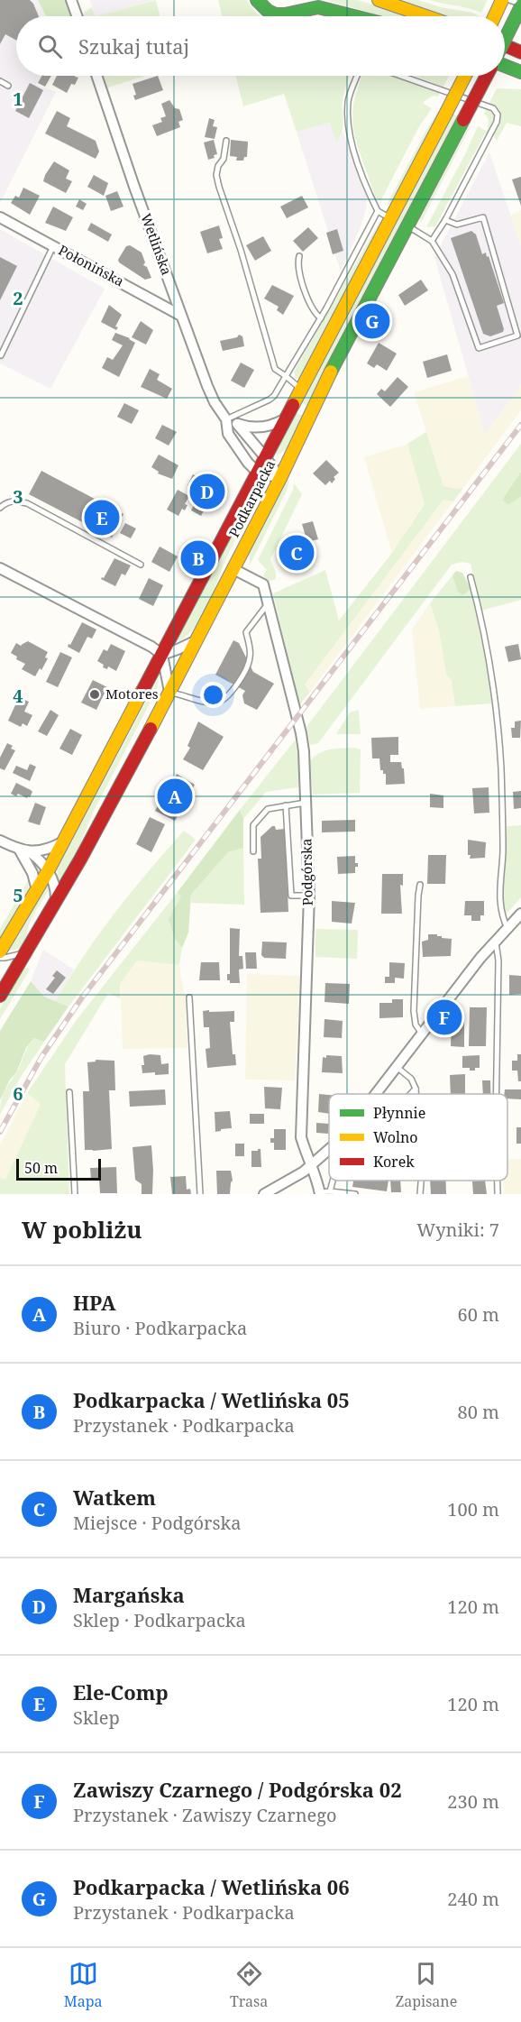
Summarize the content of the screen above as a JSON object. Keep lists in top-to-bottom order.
{
  "streets": {
    "main road": ["Podkarpacka"],
    "street": ["Wetlińska", "Połonińska", "Podgórska"]
  },
  "crossings": [
    ["Wetlińska", "Połonińska"],
    ["Wetlińska", "Podkarpacka"],
    ["Podkarpacka", "Podgórska"]
  ],
  "places": ["Motores"],
  "legend": ["Płynnie", "Wolno", "Korek"],
  "scale_bar": "50 m",
  "page": {
    "search": "Szukaj tutaj",
    "pins": [
      "G",
      "D",
      "E",
      "C",
      "B",
      "A",
      "F"
    ],
    "scale": "50 m",
    "heading": ["W pobliżu", "Wyniki: 7"],
    "list": [
      {
        "mark": "A",
        "name": "HPA",
        "note": "Biuro · Podkarpacka",
        "value": "60 m"
      },
      {
        "mark": "B",
        "name": "Podkarpacka / Wetlińska 05",
        "note": "Przystanek · Podkarpacka",
        "value": "80 m"
      },
      {
        "mark": "C",
        "name": "Watkem",
        "note": "Miejsce · Podgórska",
        "value": "100 m"
      },
      {
        "mark": "D",
        "name": "Margańska",
        "note": "Sklep · Podkarpacka",
        "value": "120 m"
      },
      {
        "mark": "E",
        "name": "Ele-Comp",
        "note": "Sklep",
        "value": "120 m"
      },
      {
        "mark": "F",
        "name": "Zawiszy Czarnego / Podgórska 02",
        "note": "Przystanek · Zawiszy Czarnego",
        "value": "230 m"
      },
      {
        "mark": "G",
        "name": "Podkarpacka / Wetlińska 06",
        "note": "Przystanek · Podkarpacka",
        "value": "240 m"
      }
    ],
    "nav": ["Mapa", "Trasa", "Zapisane"]
  },
  "grid": {
    "rows": [
      "1",
      "2",
      "3",
      "4",
      "5",
      "6"
    ]
  }
}
